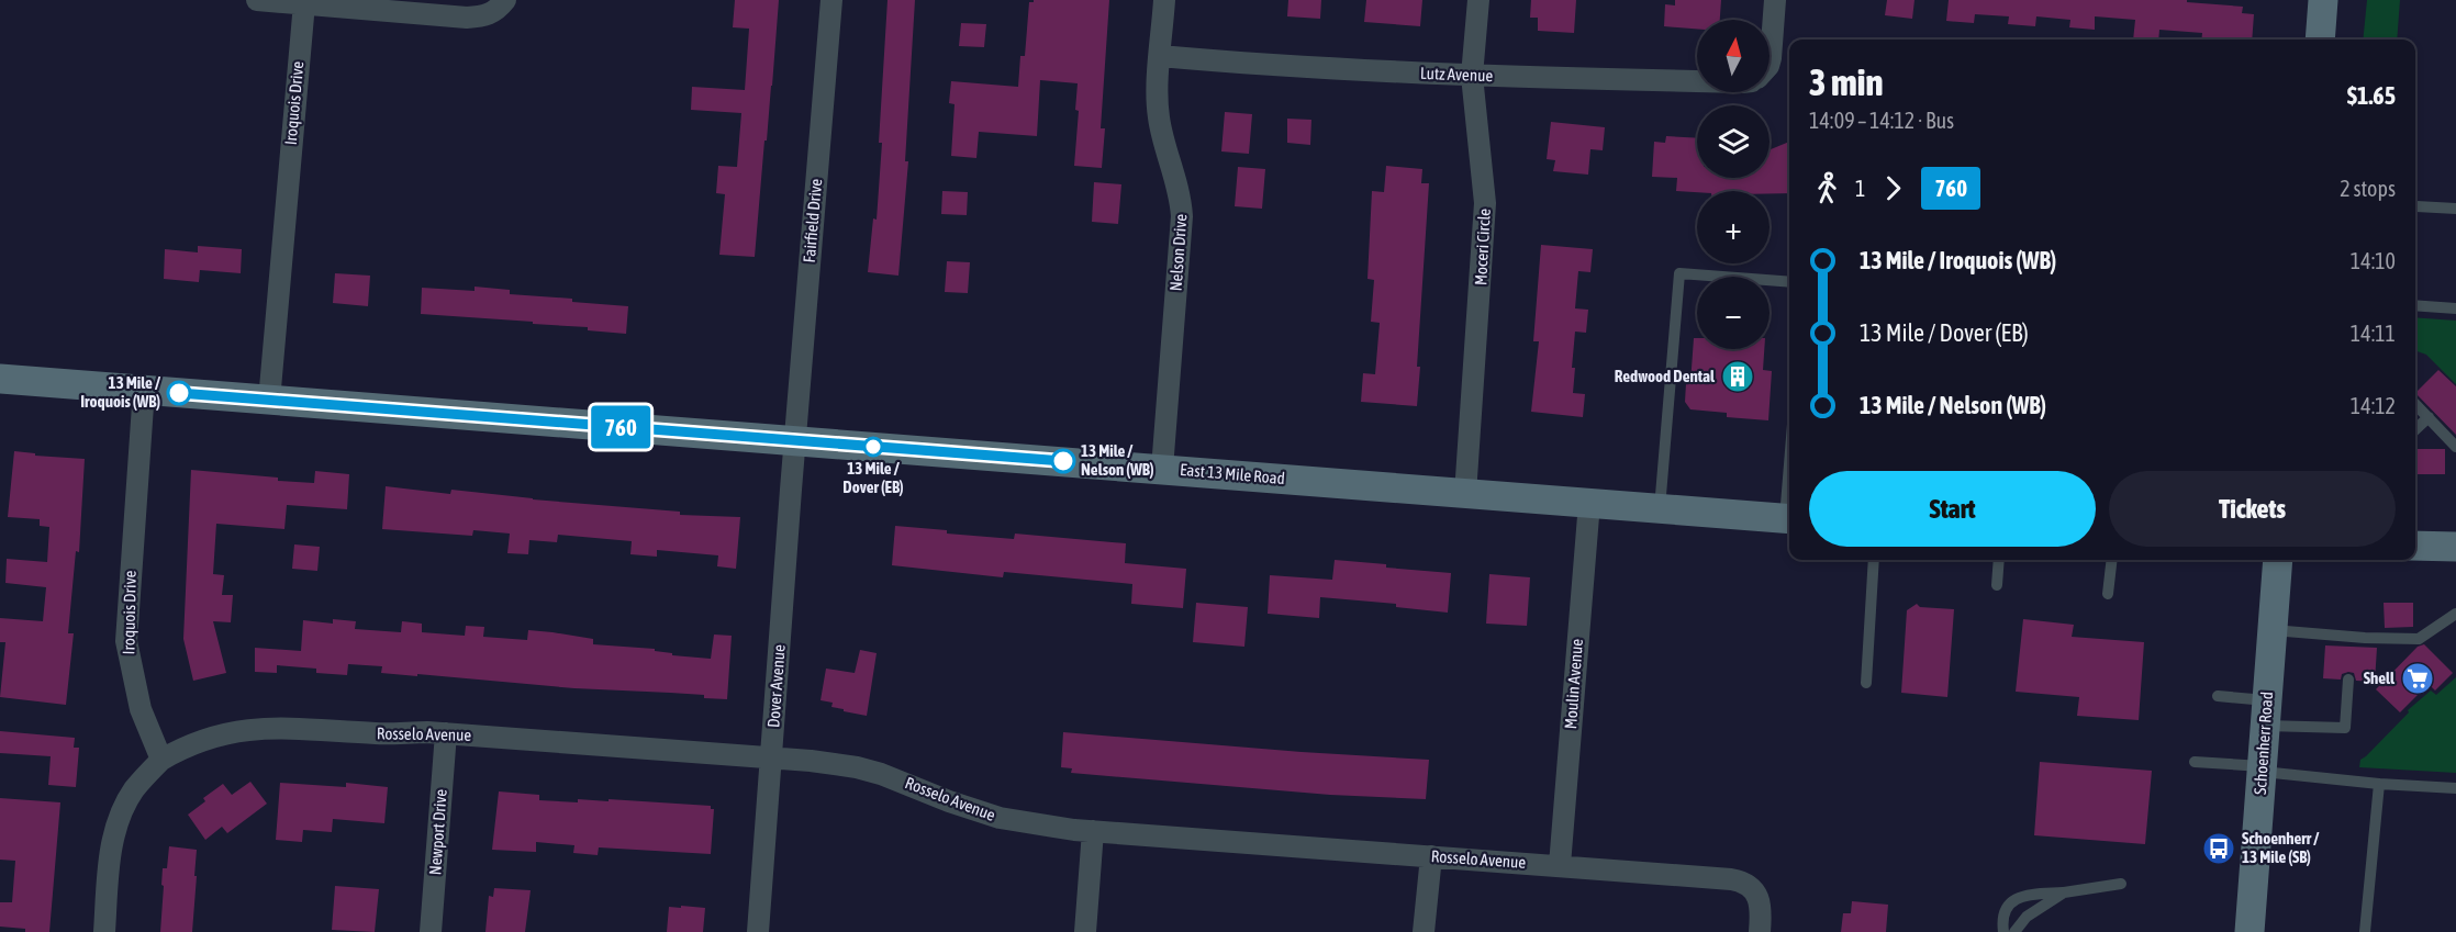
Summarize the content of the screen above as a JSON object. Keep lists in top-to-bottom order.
{
  "streets": {
    "main road": ["East 13 Mile Road", "Schoenherr Road"],
    "street": [
      "Lutz Avenue",
      "Iroquois Drive",
      "Fairfield Drive",
      "Moceri Circle",
      "Nelson Drive",
      "Moulin Avenue",
      "Dover Avenue",
      "Rosselo Avenue",
      "Newport Drive"
    ]
  },
  "crossings": [
    ["Lutz Avenue", "Moceri Circle"],
    ["Lutz Avenue", "Nelson Drive"],
    ["Iroquois Drive", "East 13 Mile Road"],
    ["Iroquois Drive", "Rosselo Avenue"],
    ["Fairfield Drive", "East 13 Mile Road"],
    ["Fairfield Drive", "Dover Avenue"],
    ["Moceri Circle", "East 13 Mile Road"],
    ["Nelson Drive", "East 13 Mile Road"],
    ["East 13 Mile Road", "Moulin Avenue"],
    ["East 13 Mile Road", "Dover Avenue"],
    ["Moulin Avenue", "Rosselo Avenue"],
    ["Dover Avenue", "Rosselo Avenue"],
    ["Rosselo Avenue", "Newport Drive"]
  ],
  "places": {
    "building": ["Redwood Dental"],
    "other": ["13 Mile / Iroquois (WB)", "13 Mile / Dover (EB)", "13 Mile / Nelson (WB)"],
    "supermarket": ["Shell"],
    "bus stop": ["Schoenherr / 13 Mile (SB)"]
  },
  "lines": ["bus line 760"],
  "north": "top",
  "page": {
    "on_map": "760",
    "map_buttons": ["+", "−"],
    "heading": ["3 min", "14:09 – 14:12 · Bus", "$1.65"],
    "legs": ["1", "760", "2 stops"],
    "list": [
      {
        "name": "13 Mile / Iroquois (WB)",
        "value": "14:10"
      },
      {
        "name": "13 Mile / Dover (EB)",
        "value": "14:11"
      },
      {
        "name": "13 Mile / Nelson (WB)",
        "value": "14:12"
      }
    ],
    "buttons": ["Start", "Tickets"]
  }
}
